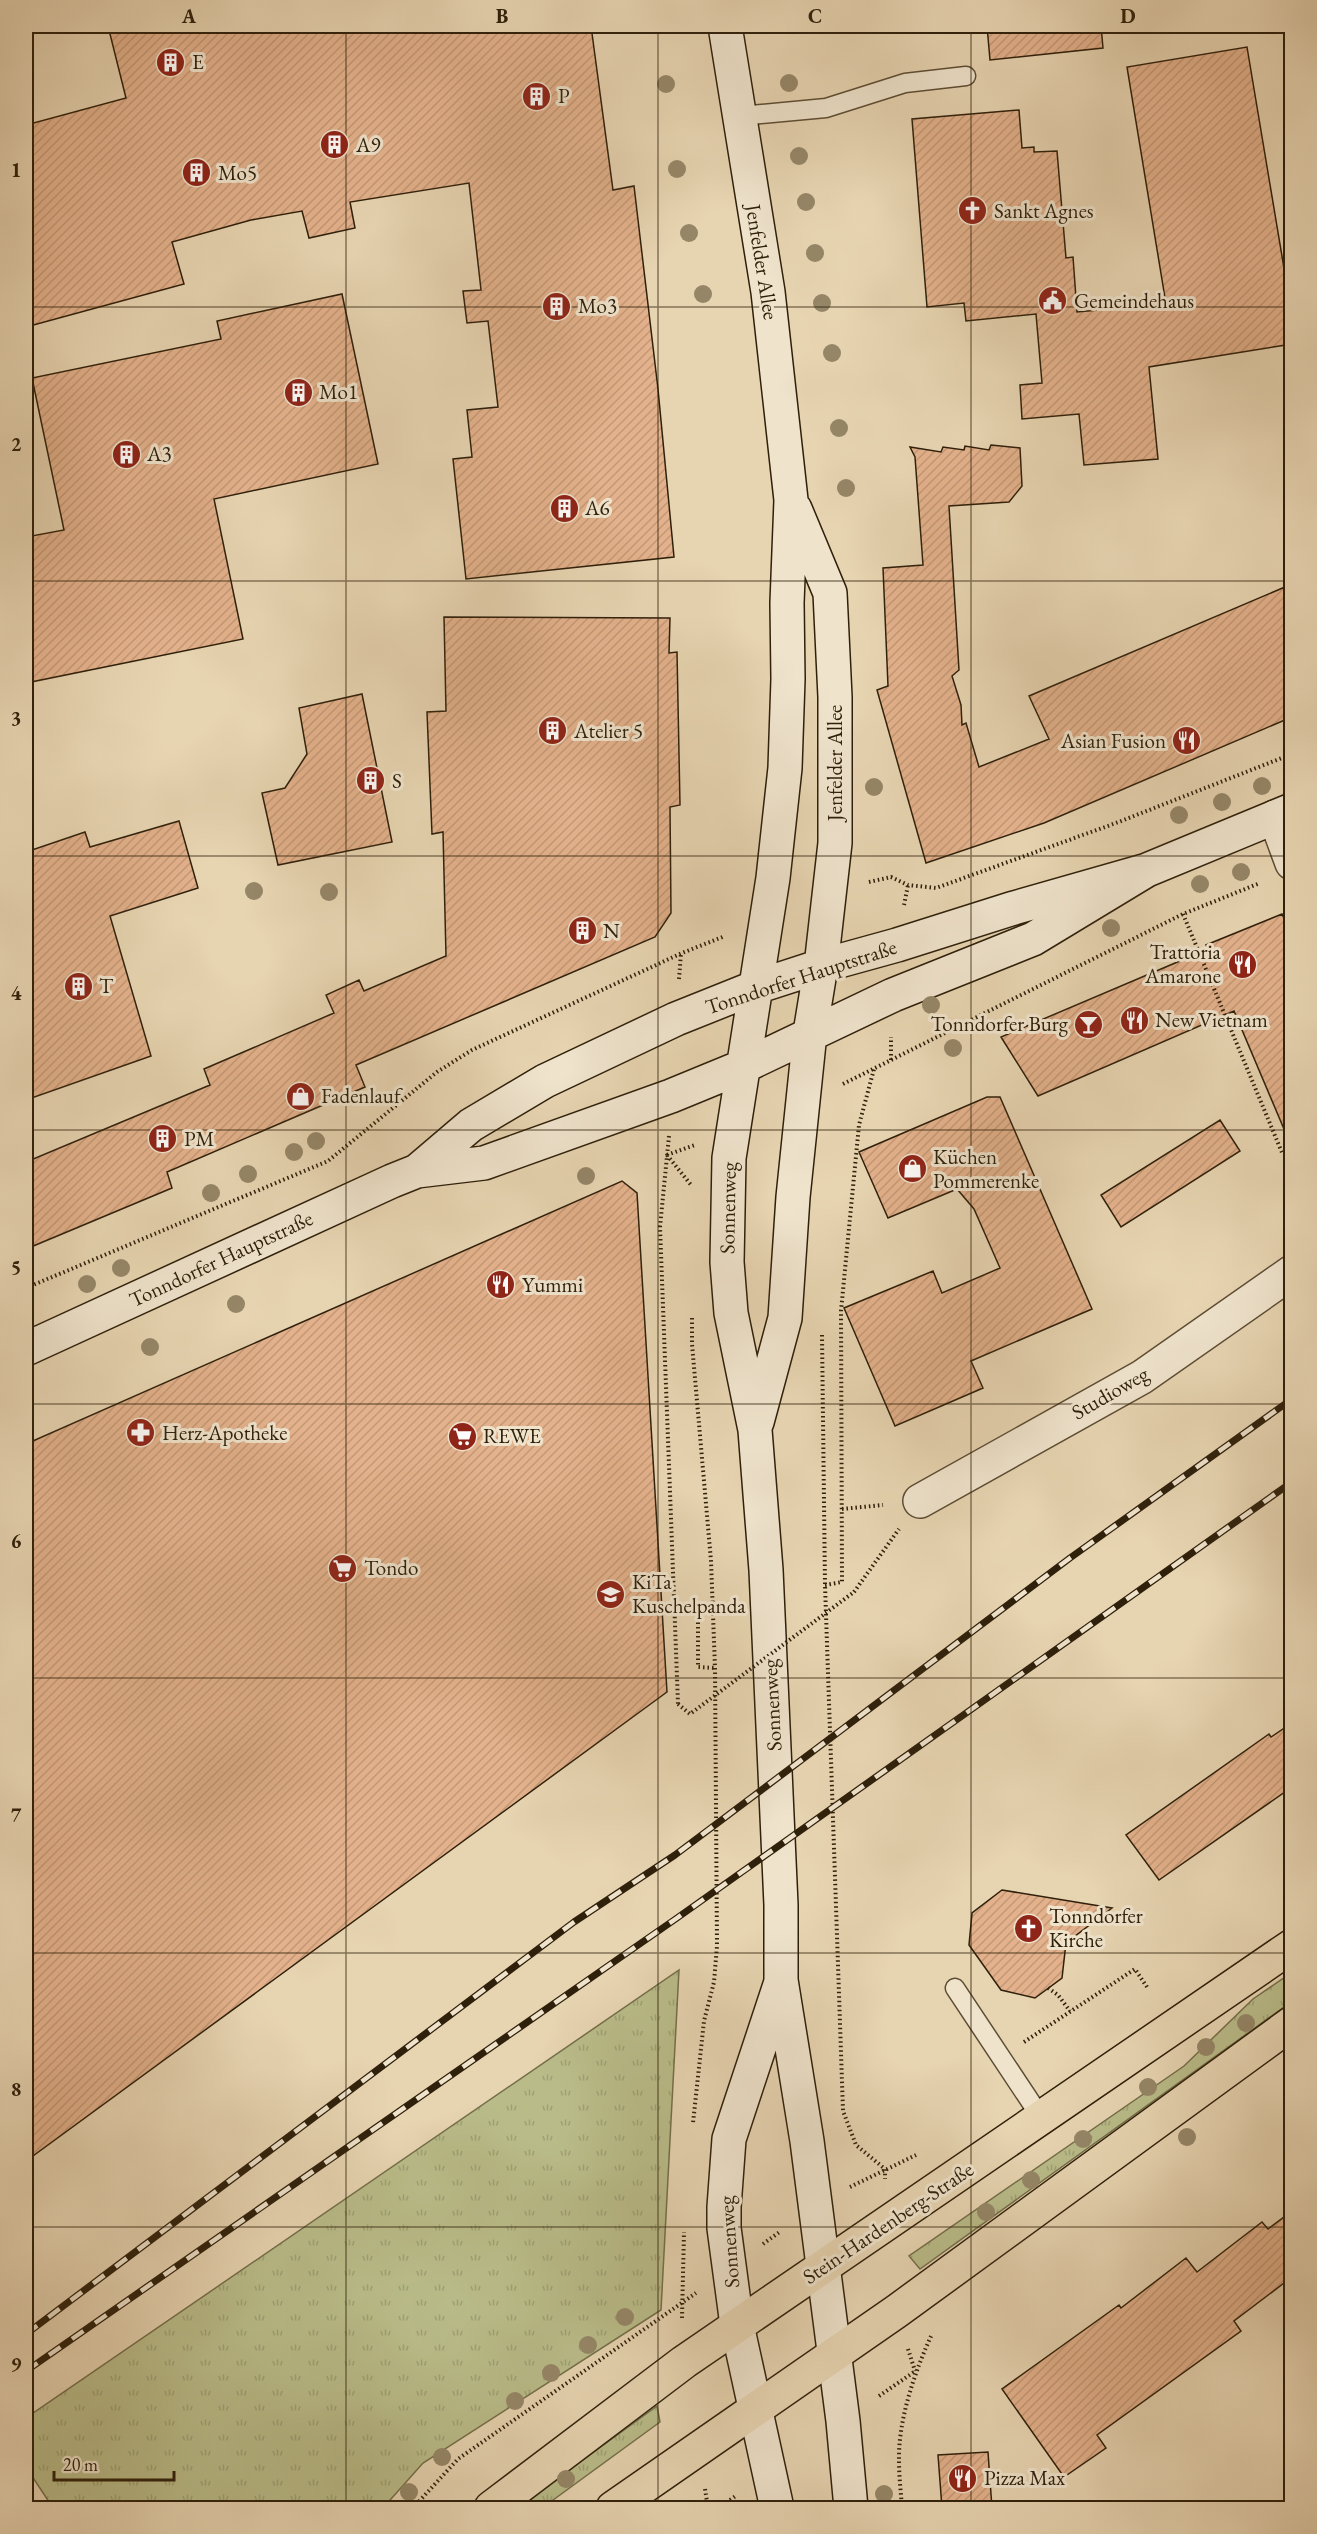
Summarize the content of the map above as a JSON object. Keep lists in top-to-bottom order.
{
  "streets": {
    "main road": [
      "Jenfelder Allee",
      "Tonndorfer Hauptstraße",
      "Sonnenweg",
      "Studioweg",
      "Stein-Hardenberg-Straße"
    ]
  },
  "crossings": [
    ["Jenfelder Allee", "Tonndorfer Hauptstraße"],
    ["Jenfelder Allee", "Sonnenweg"],
    ["Tonndorfer Hauptstraße", "Sonnenweg"],
    ["Sonnenweg", "Stein-Hardenberg-Straße"]
  ],
  "places": {
    "building": [
      "E",
      "P",
      "A9",
      "Mo5",
      "Mo3",
      "Mo1",
      "A3",
      "A6",
      "Atelier 5",
      "S",
      "N",
      "T",
      "PM"
    ],
    "church": ["Sankt Agnes", "Tonndorfer Kirche"],
    "public building": ["Gemeindehaus"],
    "restaurant": [
      "Asian Fusion",
      "Trattoria Amarone",
      "New Vietnam",
      "Yummi",
      "Pizza Max"
    ],
    "bar": ["Tonndorfer Burg"],
    "shop": ["Fadenlauf", "Küchen Pommerenke"],
    "pharmacy": ["Herz-Apotheke"],
    "supermarket": ["REWE", "Tondo"],
    "school or university": ["KiTa Kuschelpanda"]
  },
  "scale_bar": "20 m",
  "grid": {
    "columns": [
      "A",
      "B",
      "C",
      "D"
    ],
    "rows": [
      "1",
      "2",
      "3",
      "4",
      "5",
      "6",
      "7",
      "8",
      "9"
    ]
  }
}
